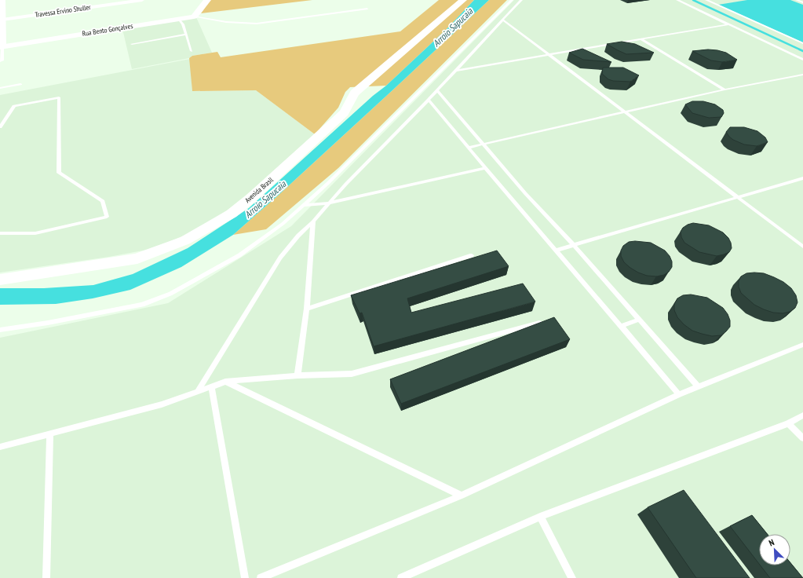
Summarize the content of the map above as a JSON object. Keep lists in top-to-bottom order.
{
  "streets": {
    "main road": ["Rua Bento Gonçalves", "Avenida Brasil"],
    "street": ["Travessa Ervino Shuller"]
  },
  "water": ["Arroio Sapucaia"],
  "north": "top left"
}
